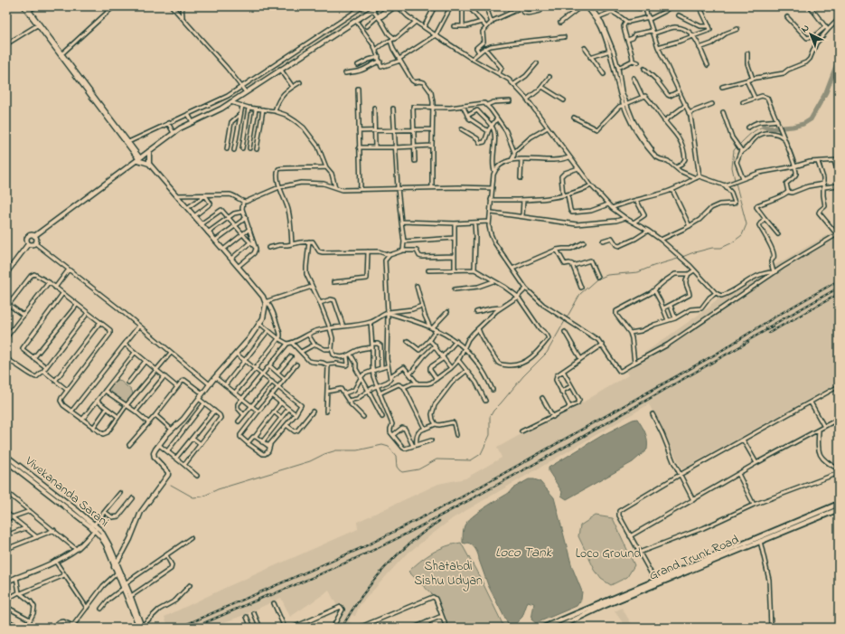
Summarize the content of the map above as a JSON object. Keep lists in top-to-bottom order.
{
  "streets": {
    "main road": ["Grand Trunk Road"],
    "street": ["Vivekananda Sarani"]
  },
  "water": ["Loco Tank"],
  "parks": ["Loco Ground", "Shatabdi Sishu Udyan"],
  "north": "top left"
}
